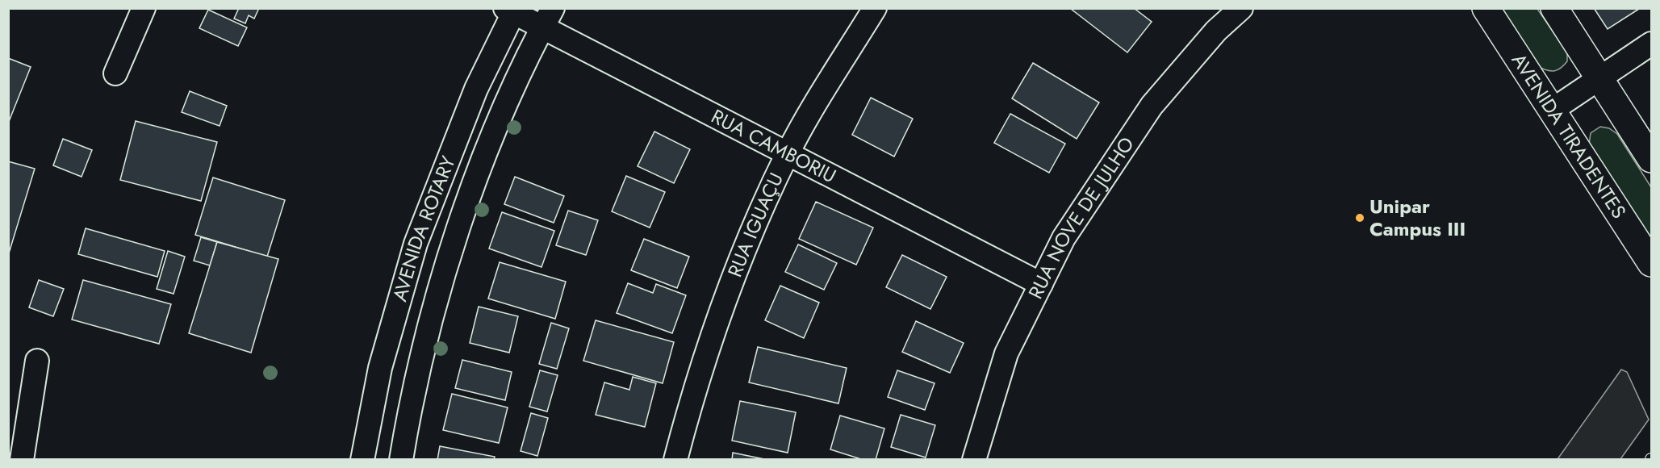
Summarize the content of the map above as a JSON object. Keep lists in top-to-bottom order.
{
  "streets": {
    "main road": ["AVENIDA TIRADENTES"],
    "street": [
      "RUA CAMBORIU",
      "RUA NOVE DE JULHO",
      "RUA IGUAÇU",
      "AVENIDA ROTARY"
    ]
  },
  "crossings": [
    ["RUA CAMBORIU", "RUA NOVE DE JULHO"],
    ["RUA CAMBORIU", "RUA IGUAÇU"],
    ["RUA CAMBORIU", "AVENIDA ROTARY"]
  ],
  "places": ["Unipar Campus III"]
}
